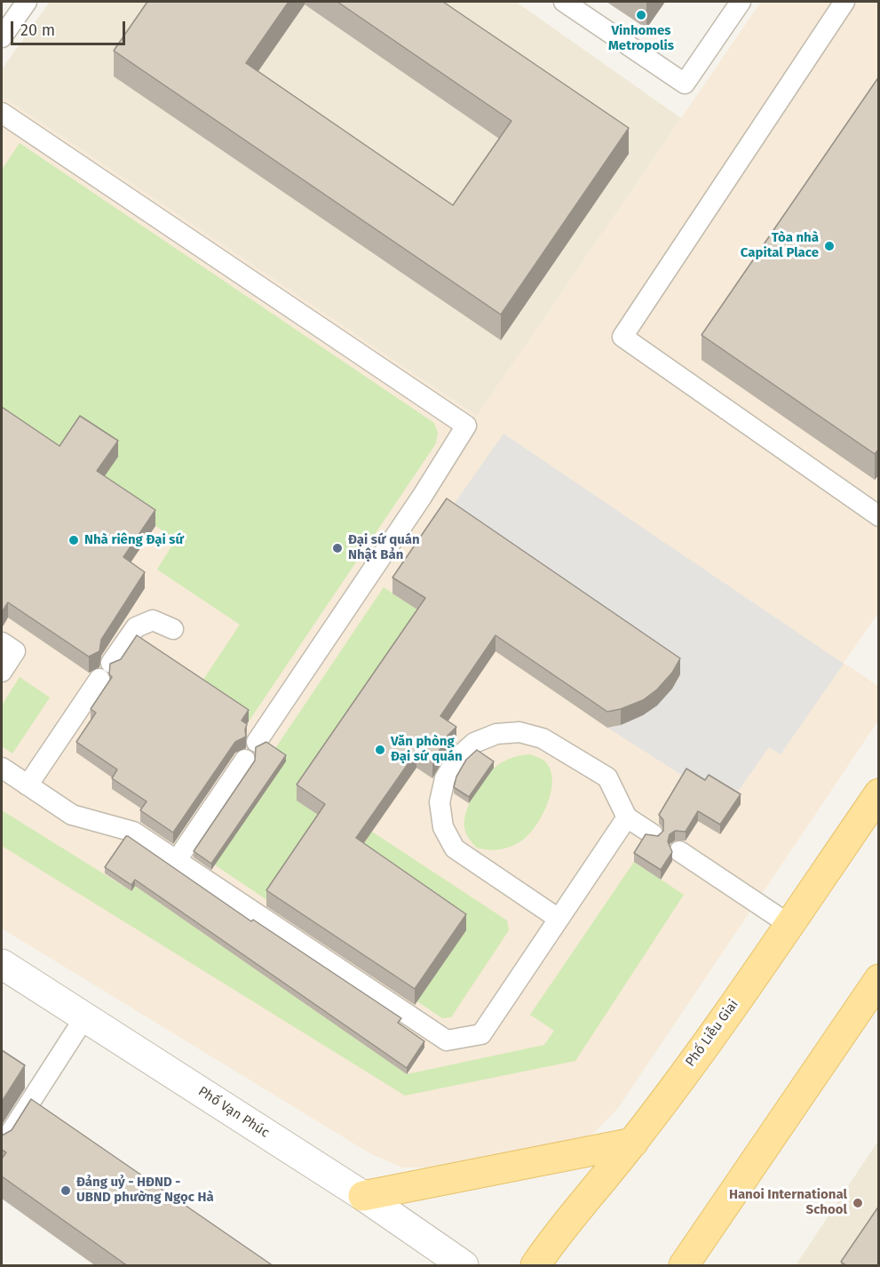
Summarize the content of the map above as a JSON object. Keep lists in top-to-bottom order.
{
  "streets": {
    "main road": ["Phố Liễu Giai"],
    "street": ["Phố Vạn Phúc"]
  },
  "places": [
    "Vinhomes Metropolis",
    "Tòa nhà Capital Place",
    "Nhà riêng Đại sứ",
    "Đại sứ quán Nhật Bản",
    "Văn phòng Đại sứ quán",
    "Đảng uỷ - HĐND - UBND phường Ngọc Hà",
    "Hanoi International School"
  ],
  "scale_bar": "20 m"
}
